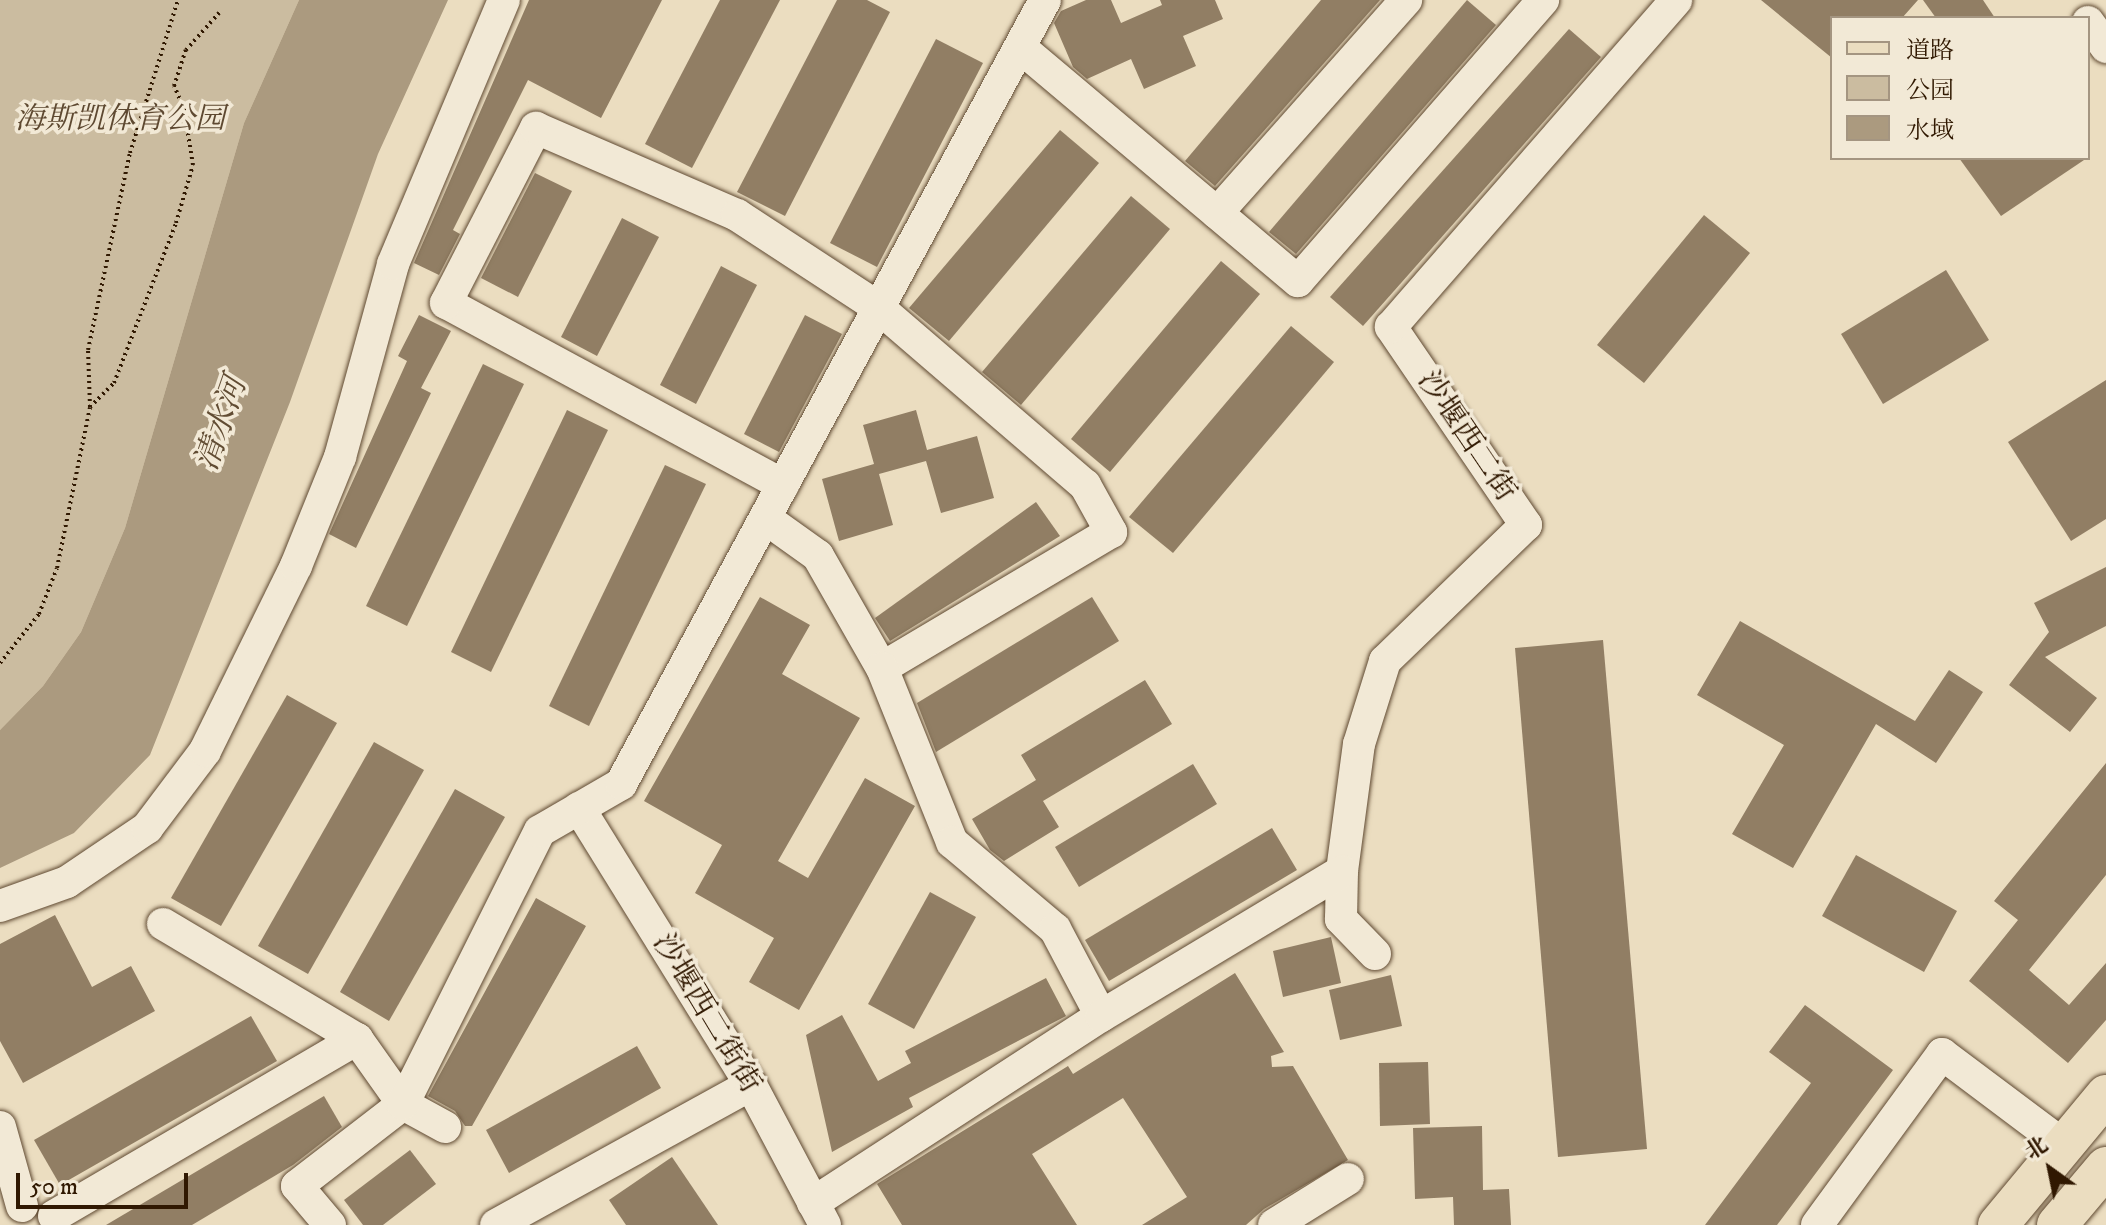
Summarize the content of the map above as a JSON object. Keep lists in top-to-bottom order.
{
  "streets": {
    "street": ["沙堰西二街", "沙堰西二街街"]
  },
  "water": ["清水河"],
  "parks": ["海斯凯体育公园"],
  "legend": ["道路", "公园", "水域"],
  "scale_bar": "50 m",
  "north": "top left"
}
